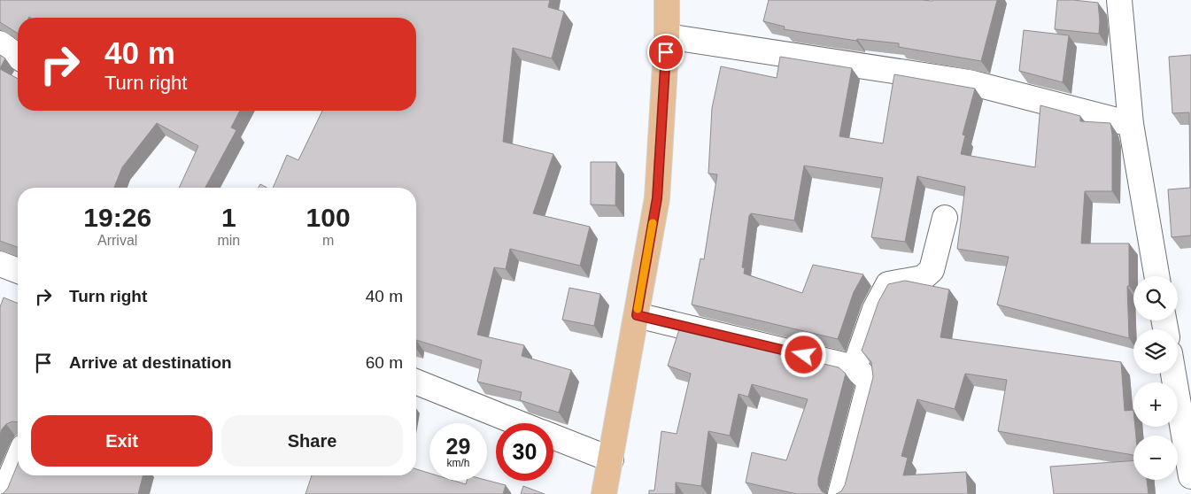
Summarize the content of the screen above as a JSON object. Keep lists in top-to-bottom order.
{
  "page": {
    "turn": ["40 m", "Turn right"],
    "eta": [
      "19:26",
      "Arrival",
      "1",
      "min",
      "100",
      "m"
    ],
    "list": [
      {
        "name": "Turn right",
        "value": "40 m"
      },
      {
        "name": "Arrive at destination",
        "value": "60 m"
      }
    ],
    "map_buttons": ["+", "−"],
    "buttons": ["Exit", "Share"],
    "speed": "29 km/h",
    "limit": "30"
  }
}
